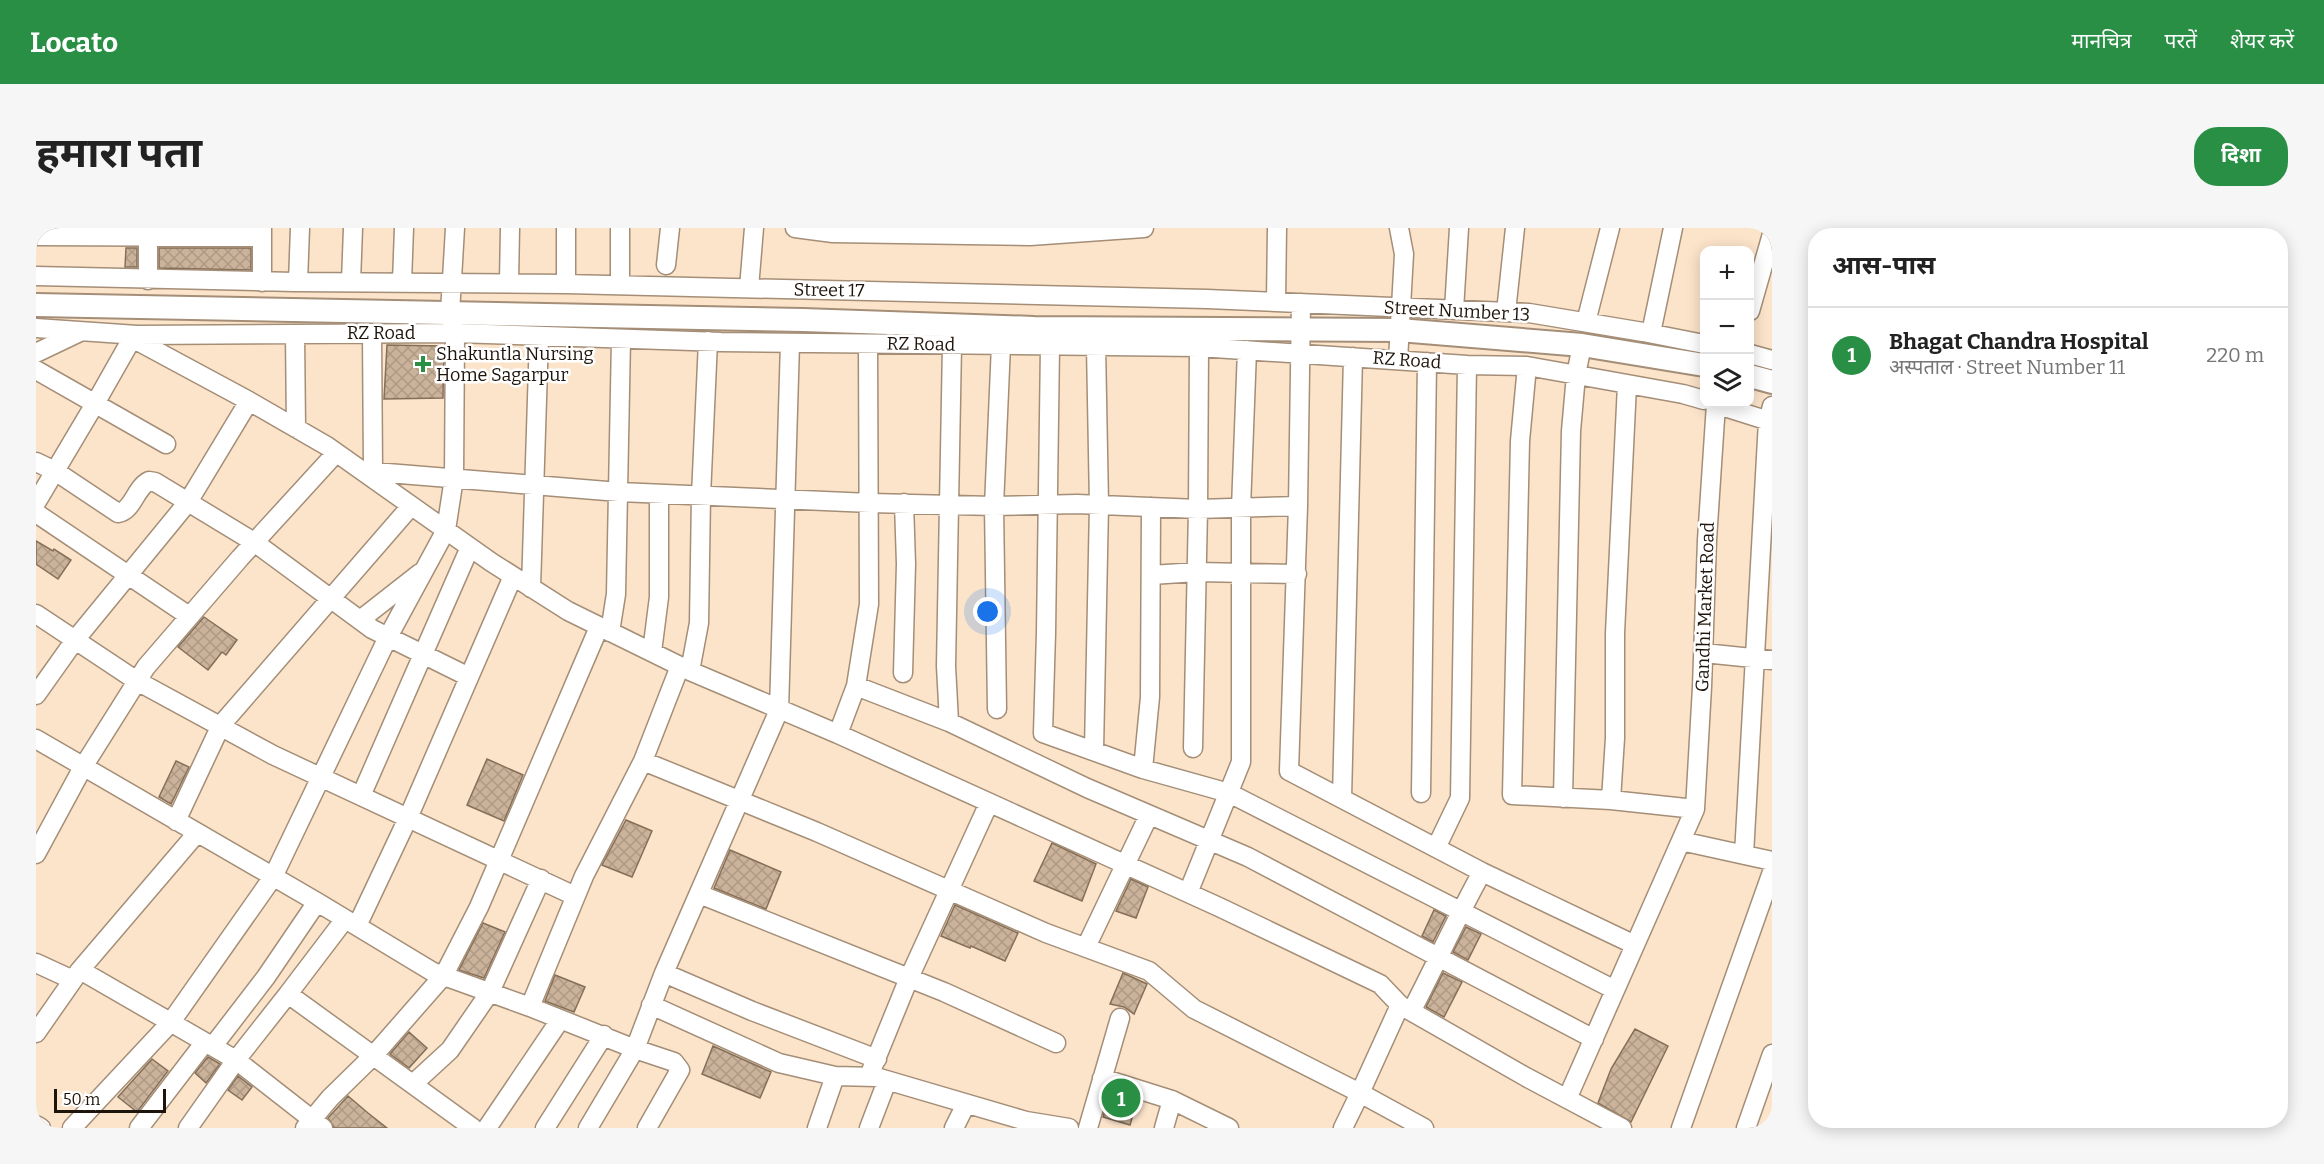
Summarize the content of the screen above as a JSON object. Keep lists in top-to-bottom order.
{
  "streets": {
    "street": [
      "Street 17",
      "Street Number 13",
      "RZ Road",
      "Gandhi Market Road"
    ]
  },
  "crossings": [
    ["Street 17", "Street Number 13"]
  ],
  "places": {
    "health": ["Shakuntla Nursing Home Sagarpur"]
  },
  "scale_bar": "50 m",
  "page": {
    "header": "Locato",
    "nav": ["मानचित्र", "परतें", "शेयर करें"],
    "buttons": "दिशा",
    "title": "हमारा पता",
    "heading": "आस-पास",
    "map_buttons": ["+", "−"],
    "list": [
      {
        "mark": "1",
        "name": "Bhagat Chandra Hospital",
        "note": "अस्पताल · Street Number 11",
        "value": "220 m"
      }
    ],
    "pins": "1",
    "scale": "50 m"
  }
}
